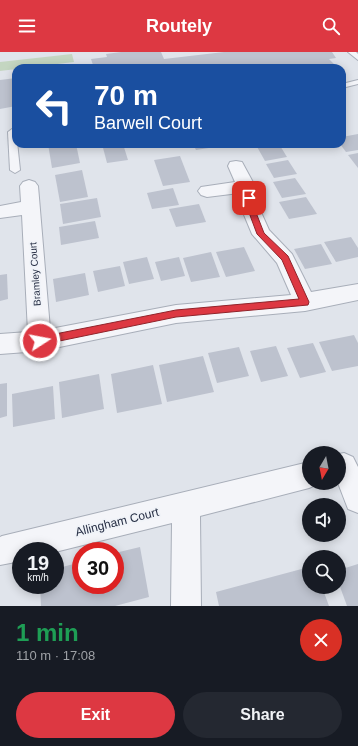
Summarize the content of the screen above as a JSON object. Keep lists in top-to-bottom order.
{
  "streets": {
    "street": ["Bramley Court", "Allingham Court"]
  },
  "north": "bottom",
  "page": {
    "header": "Routely",
    "turn": ["70 m", "Barwell Court"],
    "speed": "19 km/h",
    "limit": "30",
    "heading": ["1 min", "110 m · 17:08"],
    "buttons": ["Exit", "Share"]
  }
}
